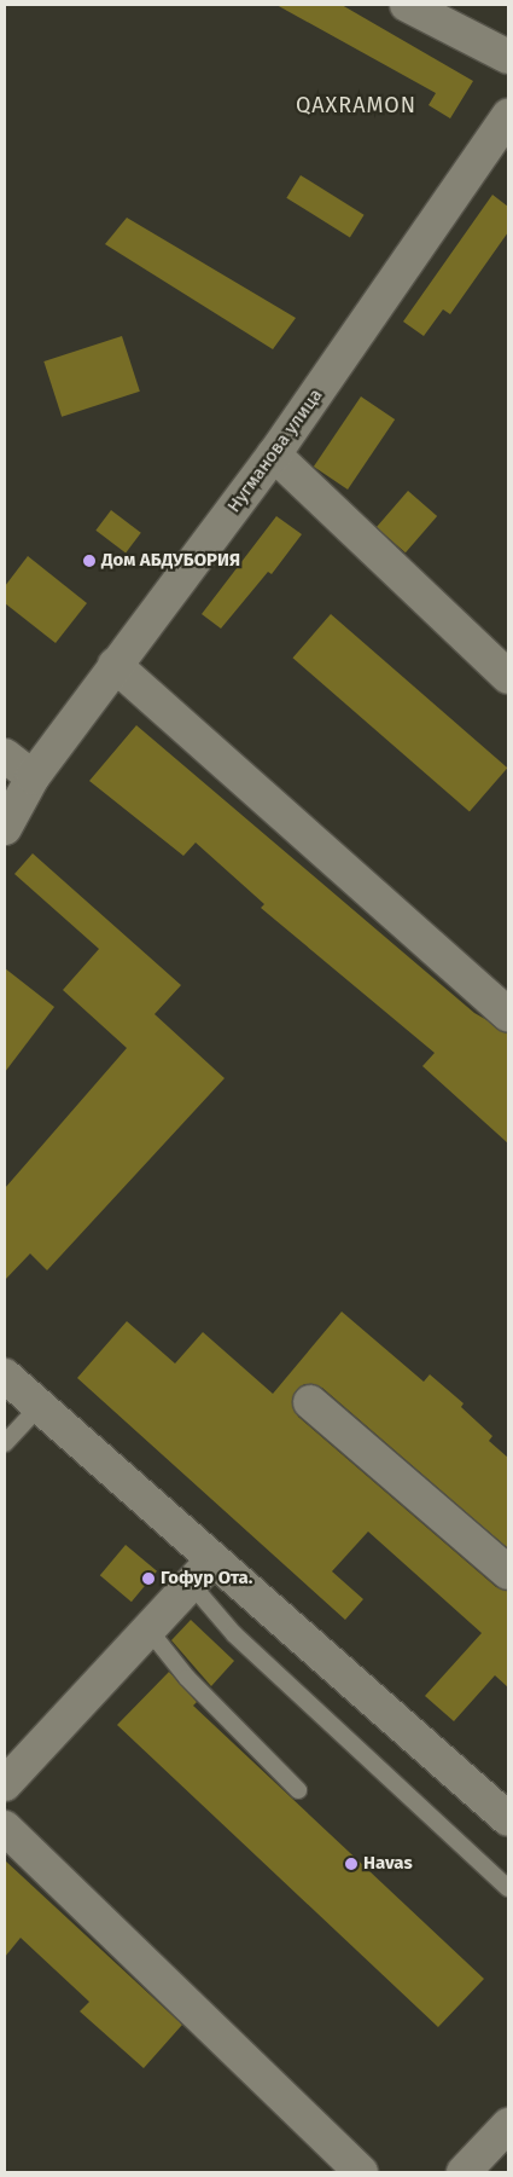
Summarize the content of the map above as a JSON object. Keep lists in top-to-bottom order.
{
  "streets": {
    "street": ["Нугманова улица"]
  },
  "districts": ["QAXRAMON"],
  "places": ["Дом АБДУБОРИЯ", "Гофур Ота.", "Havas"]
}
